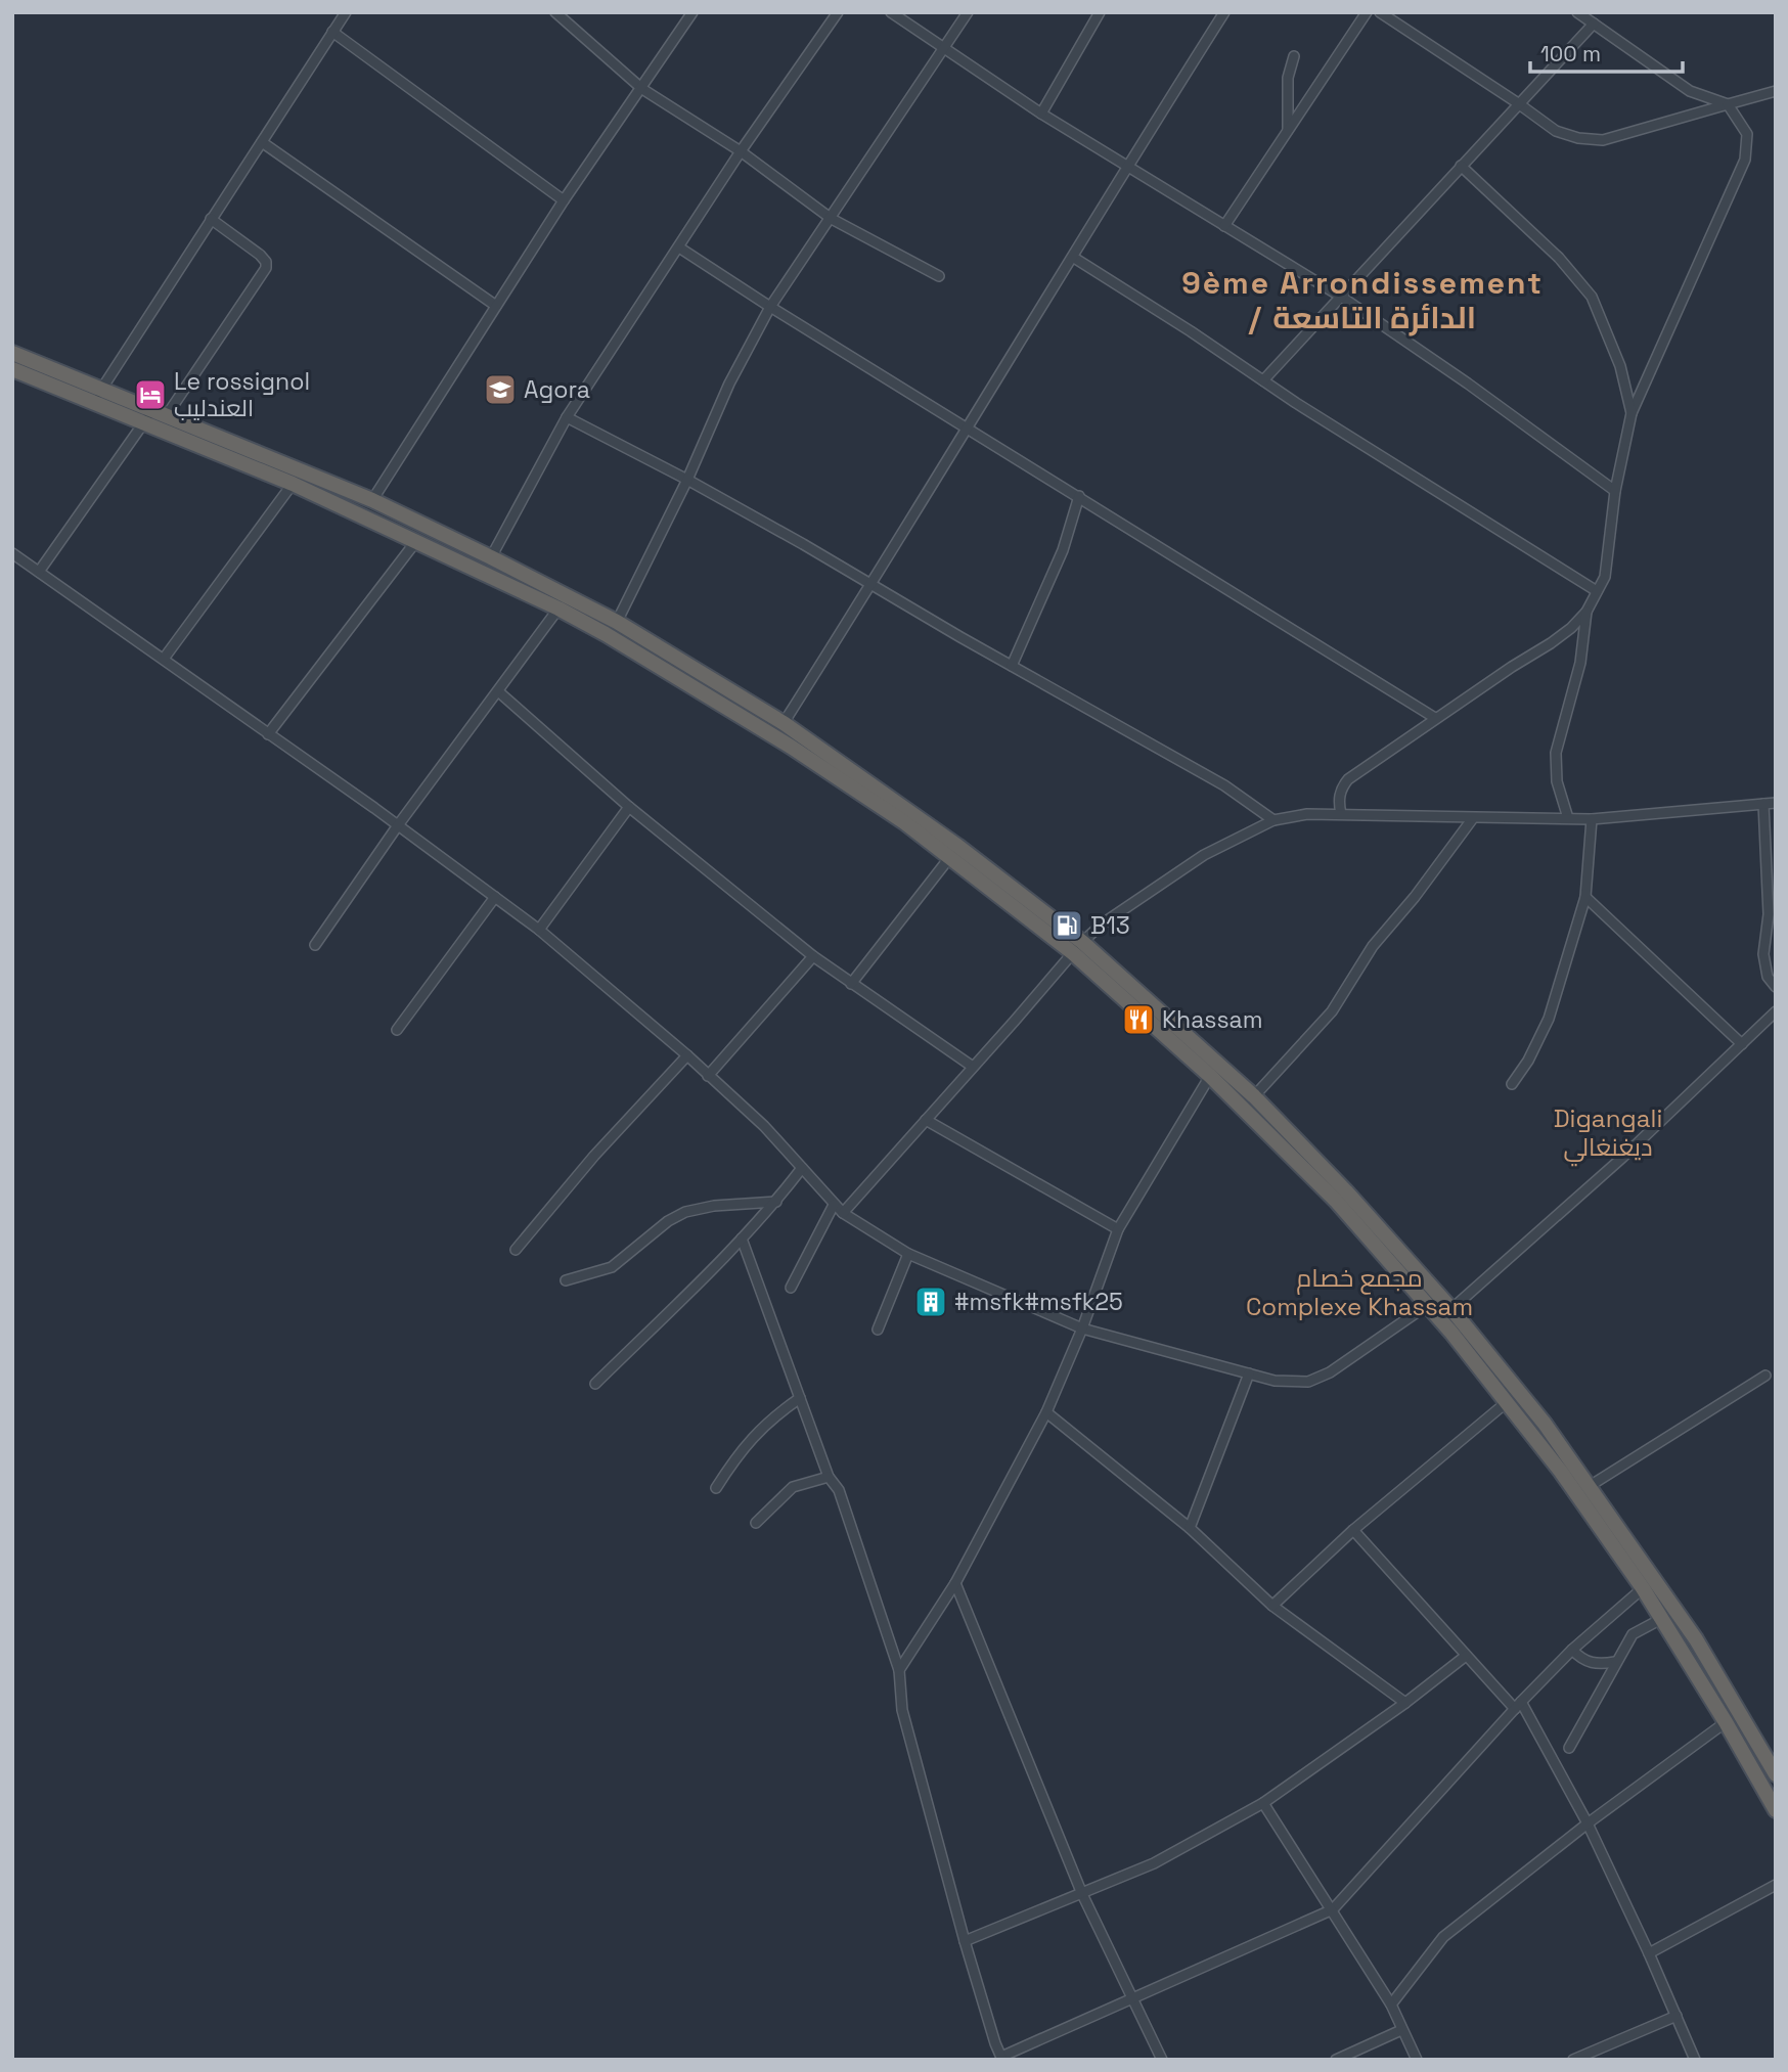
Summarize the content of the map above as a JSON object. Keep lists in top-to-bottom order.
{
  "districts": ["9ème Arrondissement / الدائرة التاسعة", "Digangali ديغنغالي", "مجمع خصام Complexe Khassam"],
  "places": {
    "school or university": ["Agora"],
    "hotel": ["Le rossignol العندليب"],
    "fuel station": ["B13"],
    "restaurant": ["Khassam"],
    "building": ["#msfk#msfk25"]
  },
  "scale_bar": "100 m"
}
